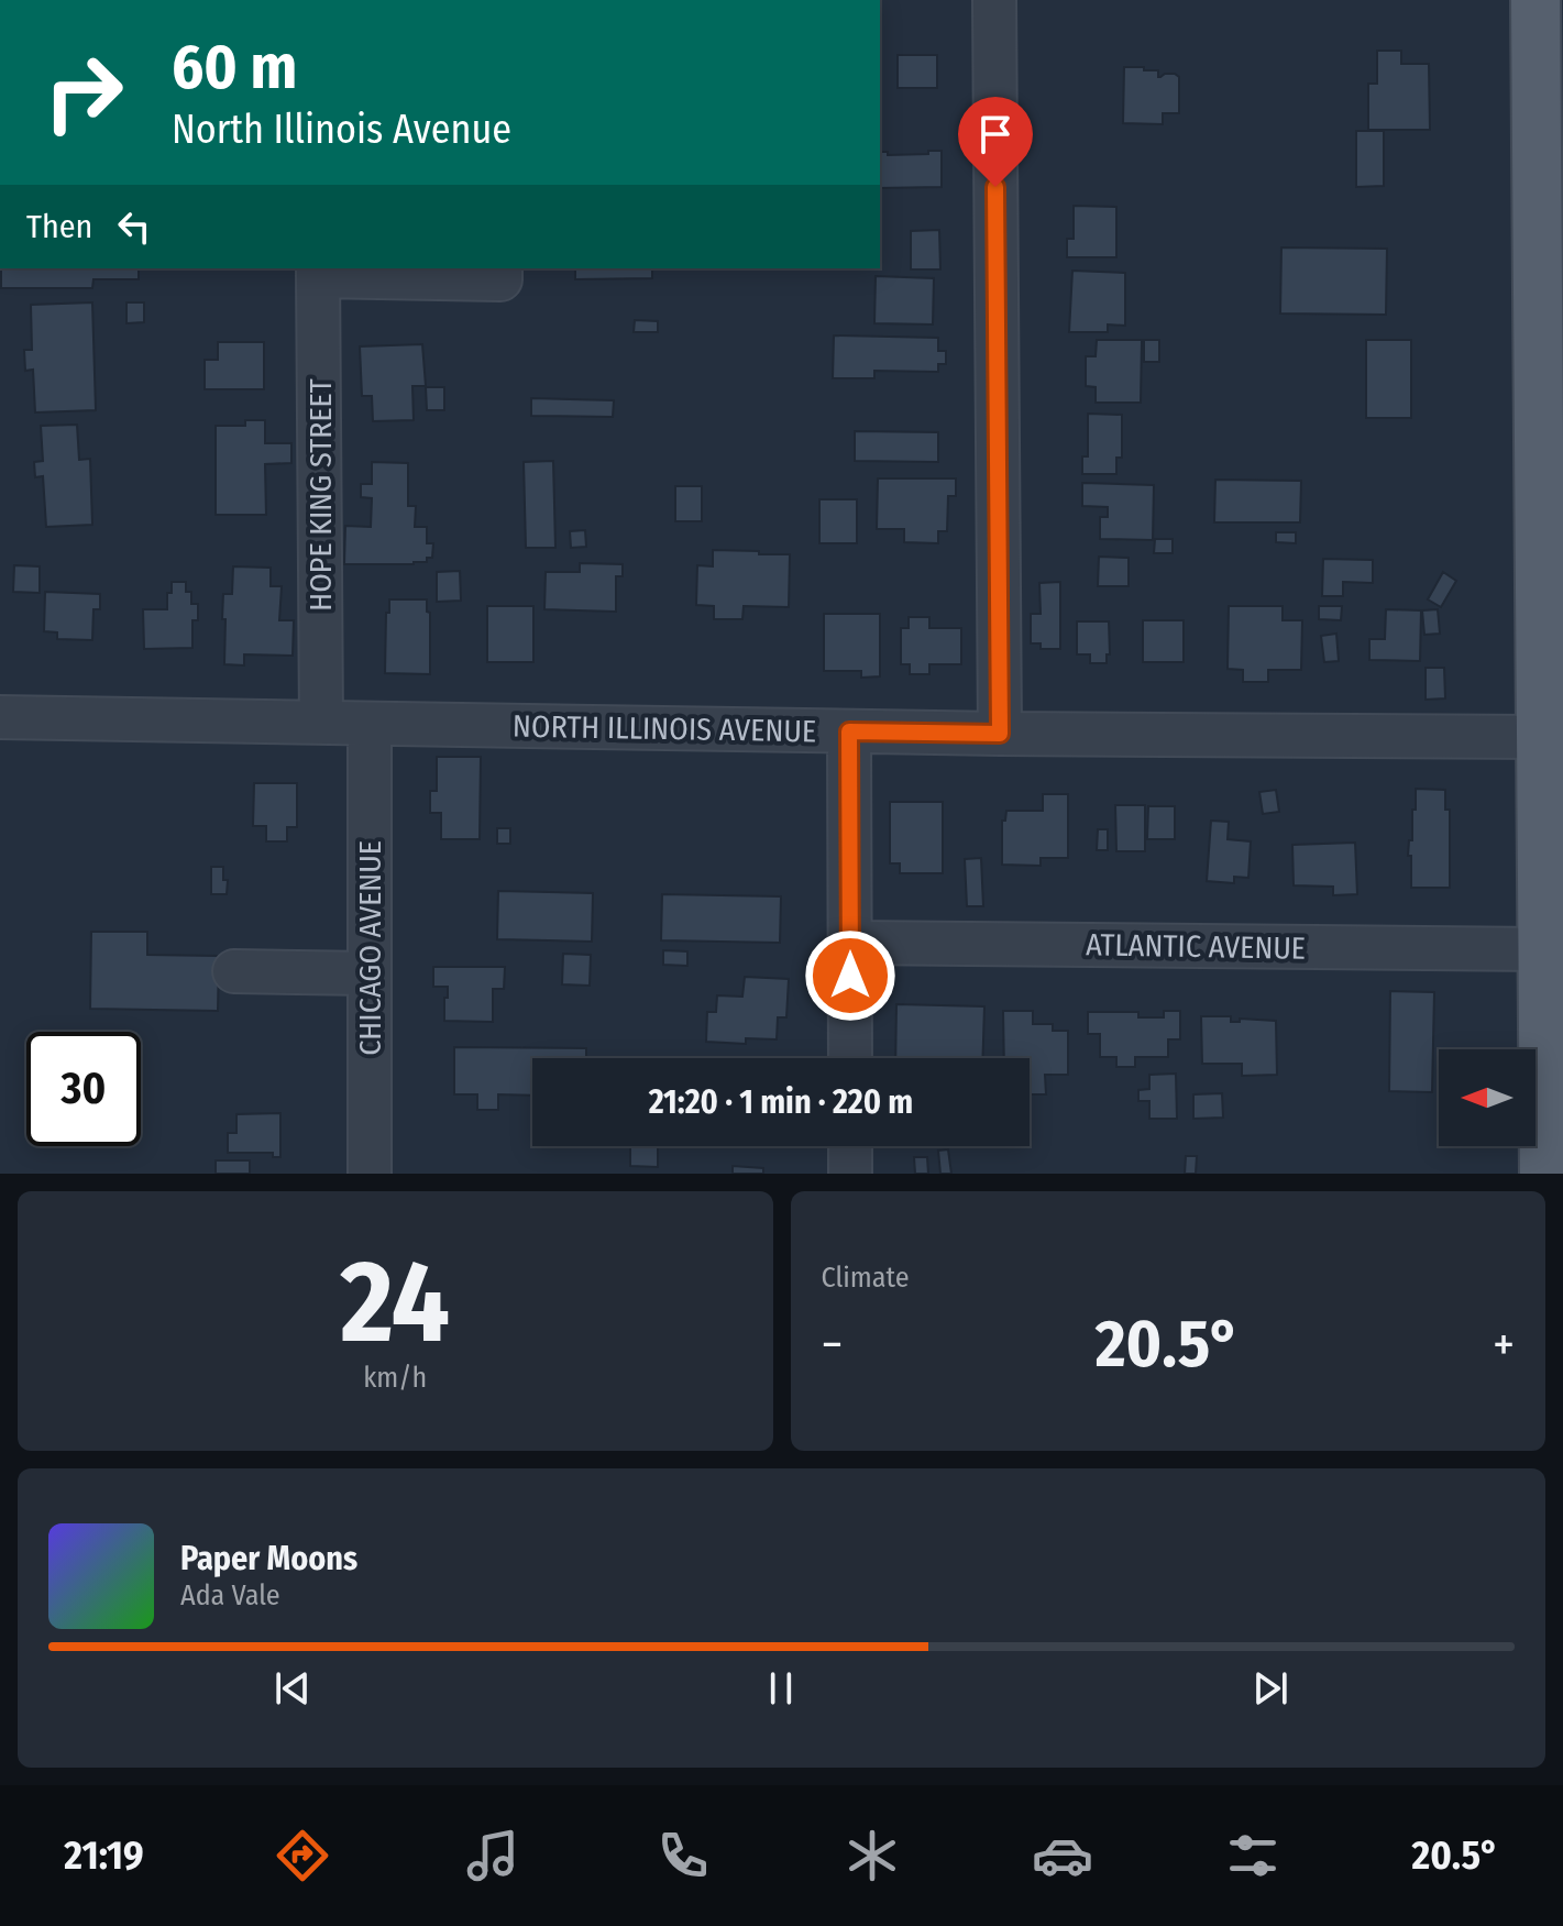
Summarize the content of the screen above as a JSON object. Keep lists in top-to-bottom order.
{
  "streets": {
    "street": [
      "HOPE KING STREET",
      "NORTH ILLINOIS AVENUE",
      "ATLANTIC AVENUE",
      "CHICAGO AVENUE"
    ]
  },
  "crossings": [
    ["HOPE KING STREET", "NORTH ILLINOIS AVENUE"],
    ["NORTH ILLINOIS AVENUE", "CHICAGO AVENUE"]
  ],
  "north": "left",
  "page": {
    "turn": ["60 m", "North Illinois Avenue"],
    "then": "Then",
    "limit": "30",
    "trip": "21:20 · 1 min · 220 m",
    "tile": [
      ["24", "km/h"],
      "Climate"
    ],
    "heat": ["−", "20.5°", "+"],
    "song": ["Paper Moons", "Ada Vale"],
    "tabs": ["21:19", "20.5°"]
  }
}
